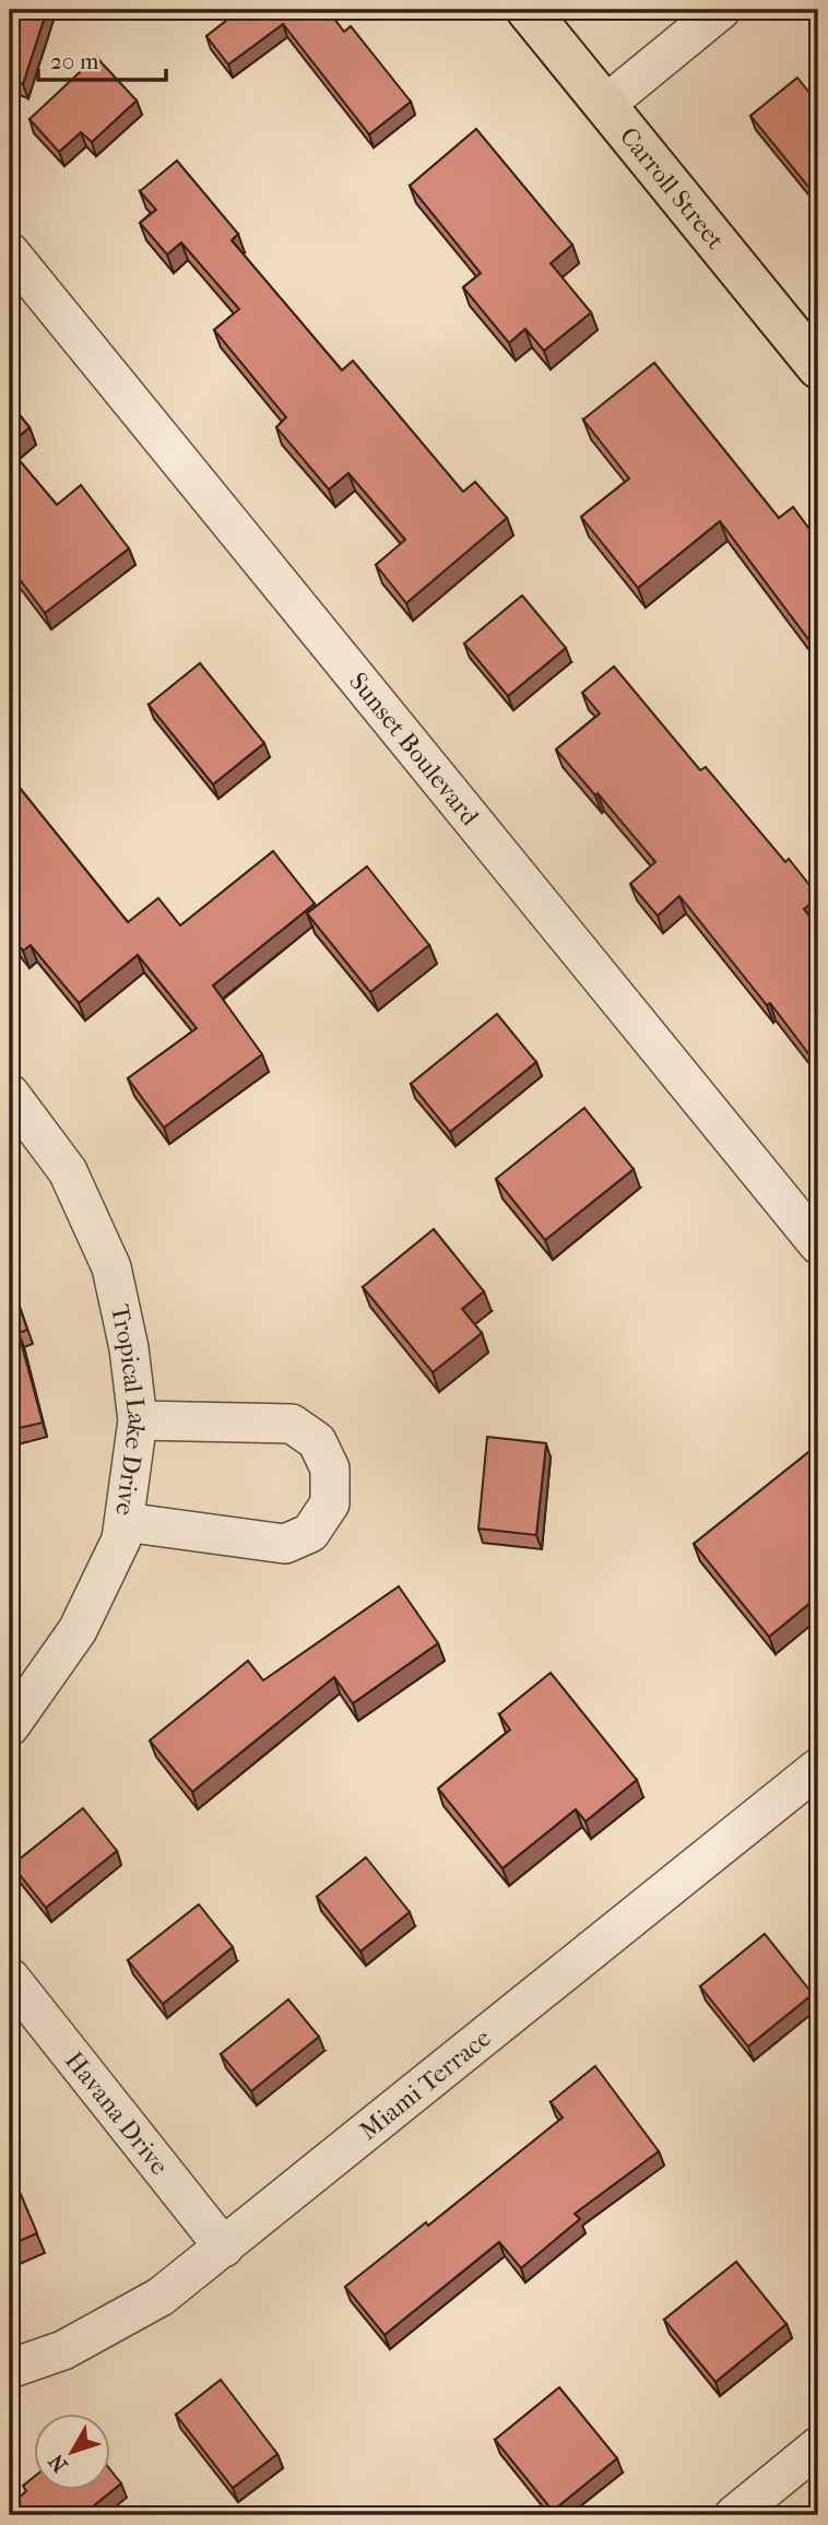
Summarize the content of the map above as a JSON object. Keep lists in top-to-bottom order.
{
  "streets": {
    "main road": ["Carroll Street"],
    "street": [
      "Sunset Boulevard",
      "Tropical Lake Drive",
      "Miami Terrace",
      "Havana Drive"
    ]
  },
  "crossings": [
    ["Miami Terrace", "Havana Drive"]
  ],
  "scale_bar": "20 m",
  "north": "bottom left"
}
